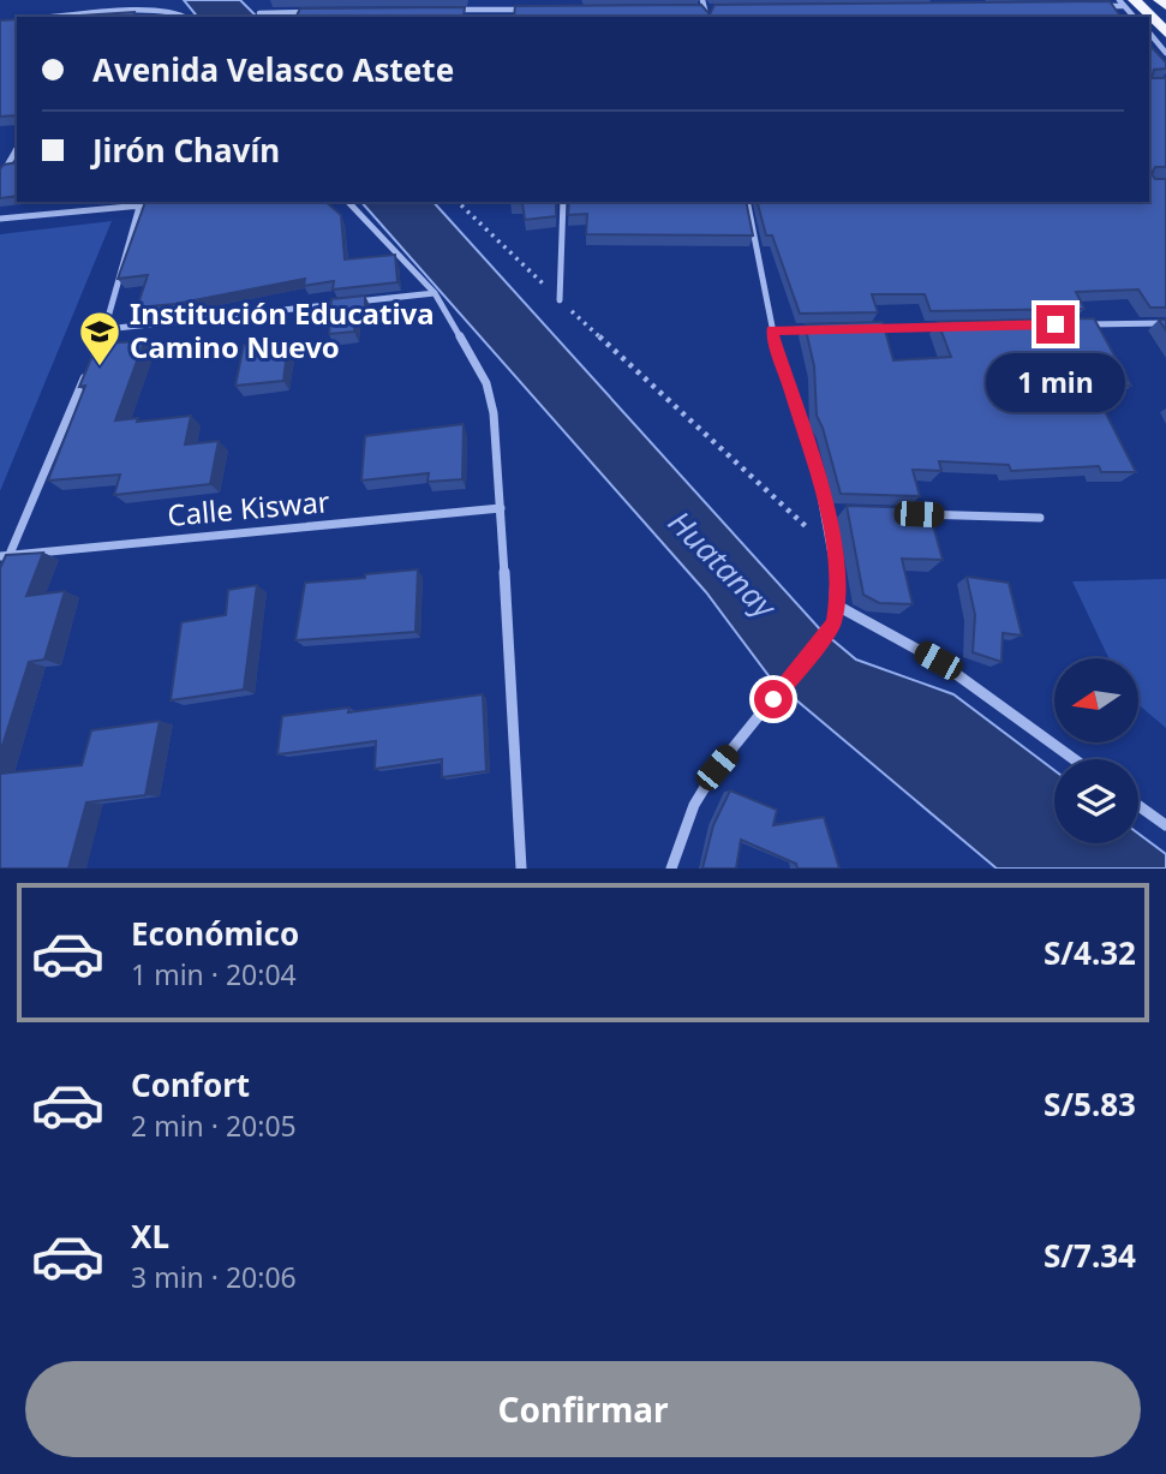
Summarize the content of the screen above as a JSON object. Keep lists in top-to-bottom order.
{
  "streets": {
    "street": ["Calle Kiswar"]
  },
  "water": ["Huatanay"],
  "places": {
    "school or university": ["Institución Educativa Camino Nuevo"]
  },
  "north": "left",
  "page": {
    "banner": ["Avenida Velasco Astete", "Jirón Chavín"],
    "bubble": "1 min",
    "list": [
      {
        "name": "Económico",
        "note": "1 min · 20:04",
        "value": "S/4.32"
      },
      {
        "name": "Confort",
        "note": "2 min · 20:05",
        "value": "S/5.83"
      },
      {
        "name": "XL",
        "note": "3 min · 20:06",
        "value": "S/7.34"
      }
    ],
    "buttons": "Confirmar"
  }
}
